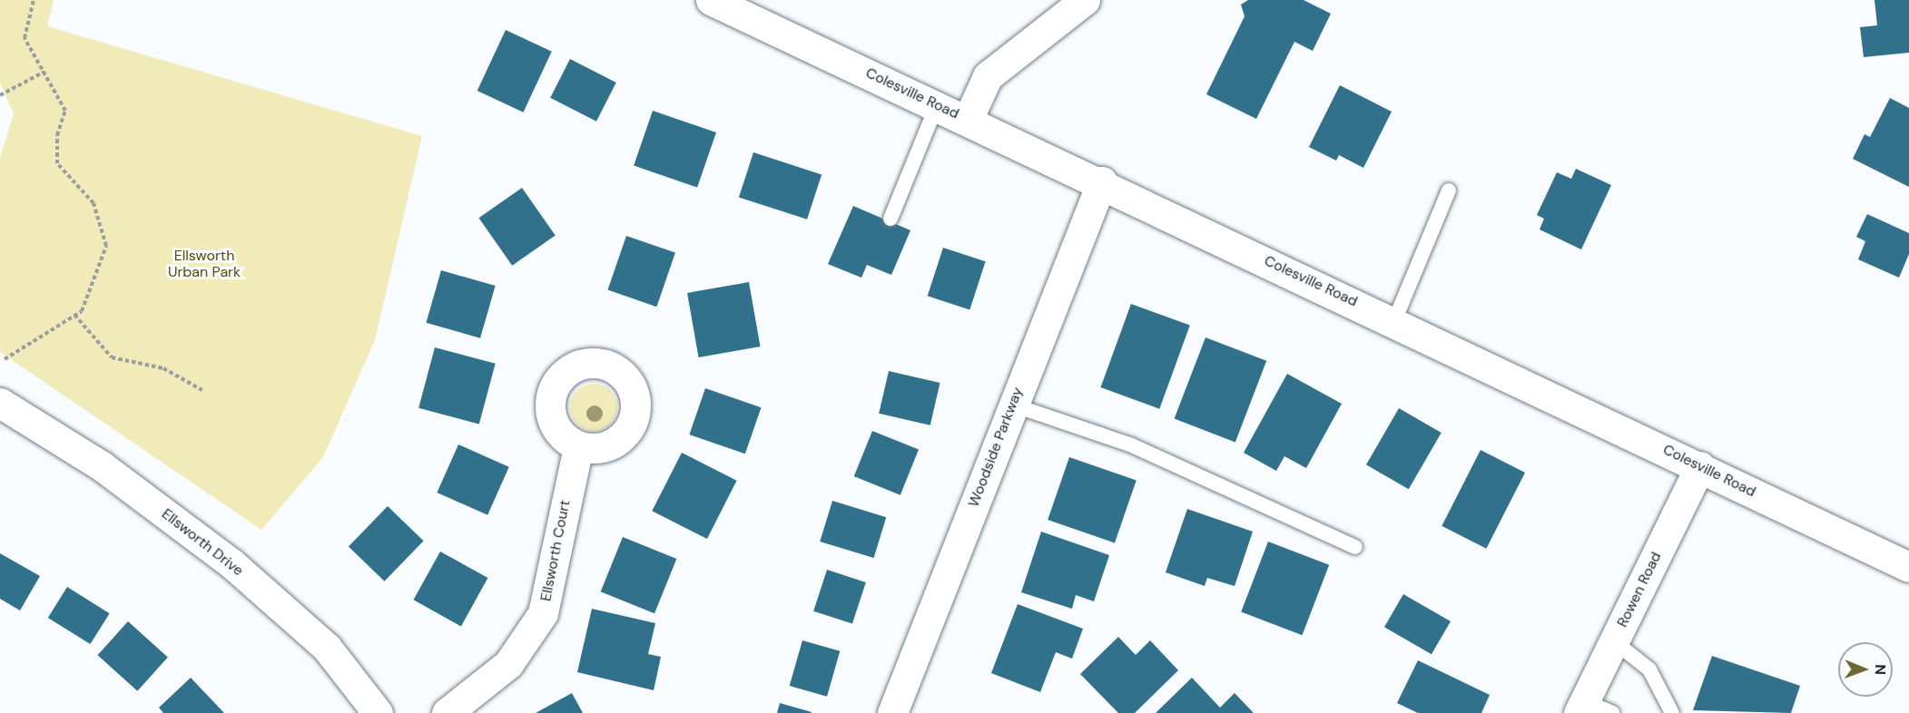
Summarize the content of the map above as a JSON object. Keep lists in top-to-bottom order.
{
  "streets": {
    "main road": [
      "Colesville Road",
      "Woodside Parkway",
      "Ellsworth Drive",
      "Ellsworth Court",
      "Rowen Road"
    ]
  },
  "crossings": [
    ["Colesville Road", "Woodside Parkway"],
    ["Colesville Road", "Rowen Road"]
  ],
  "parks": ["Ellsworth Urban Park"],
  "north": "right"
}
